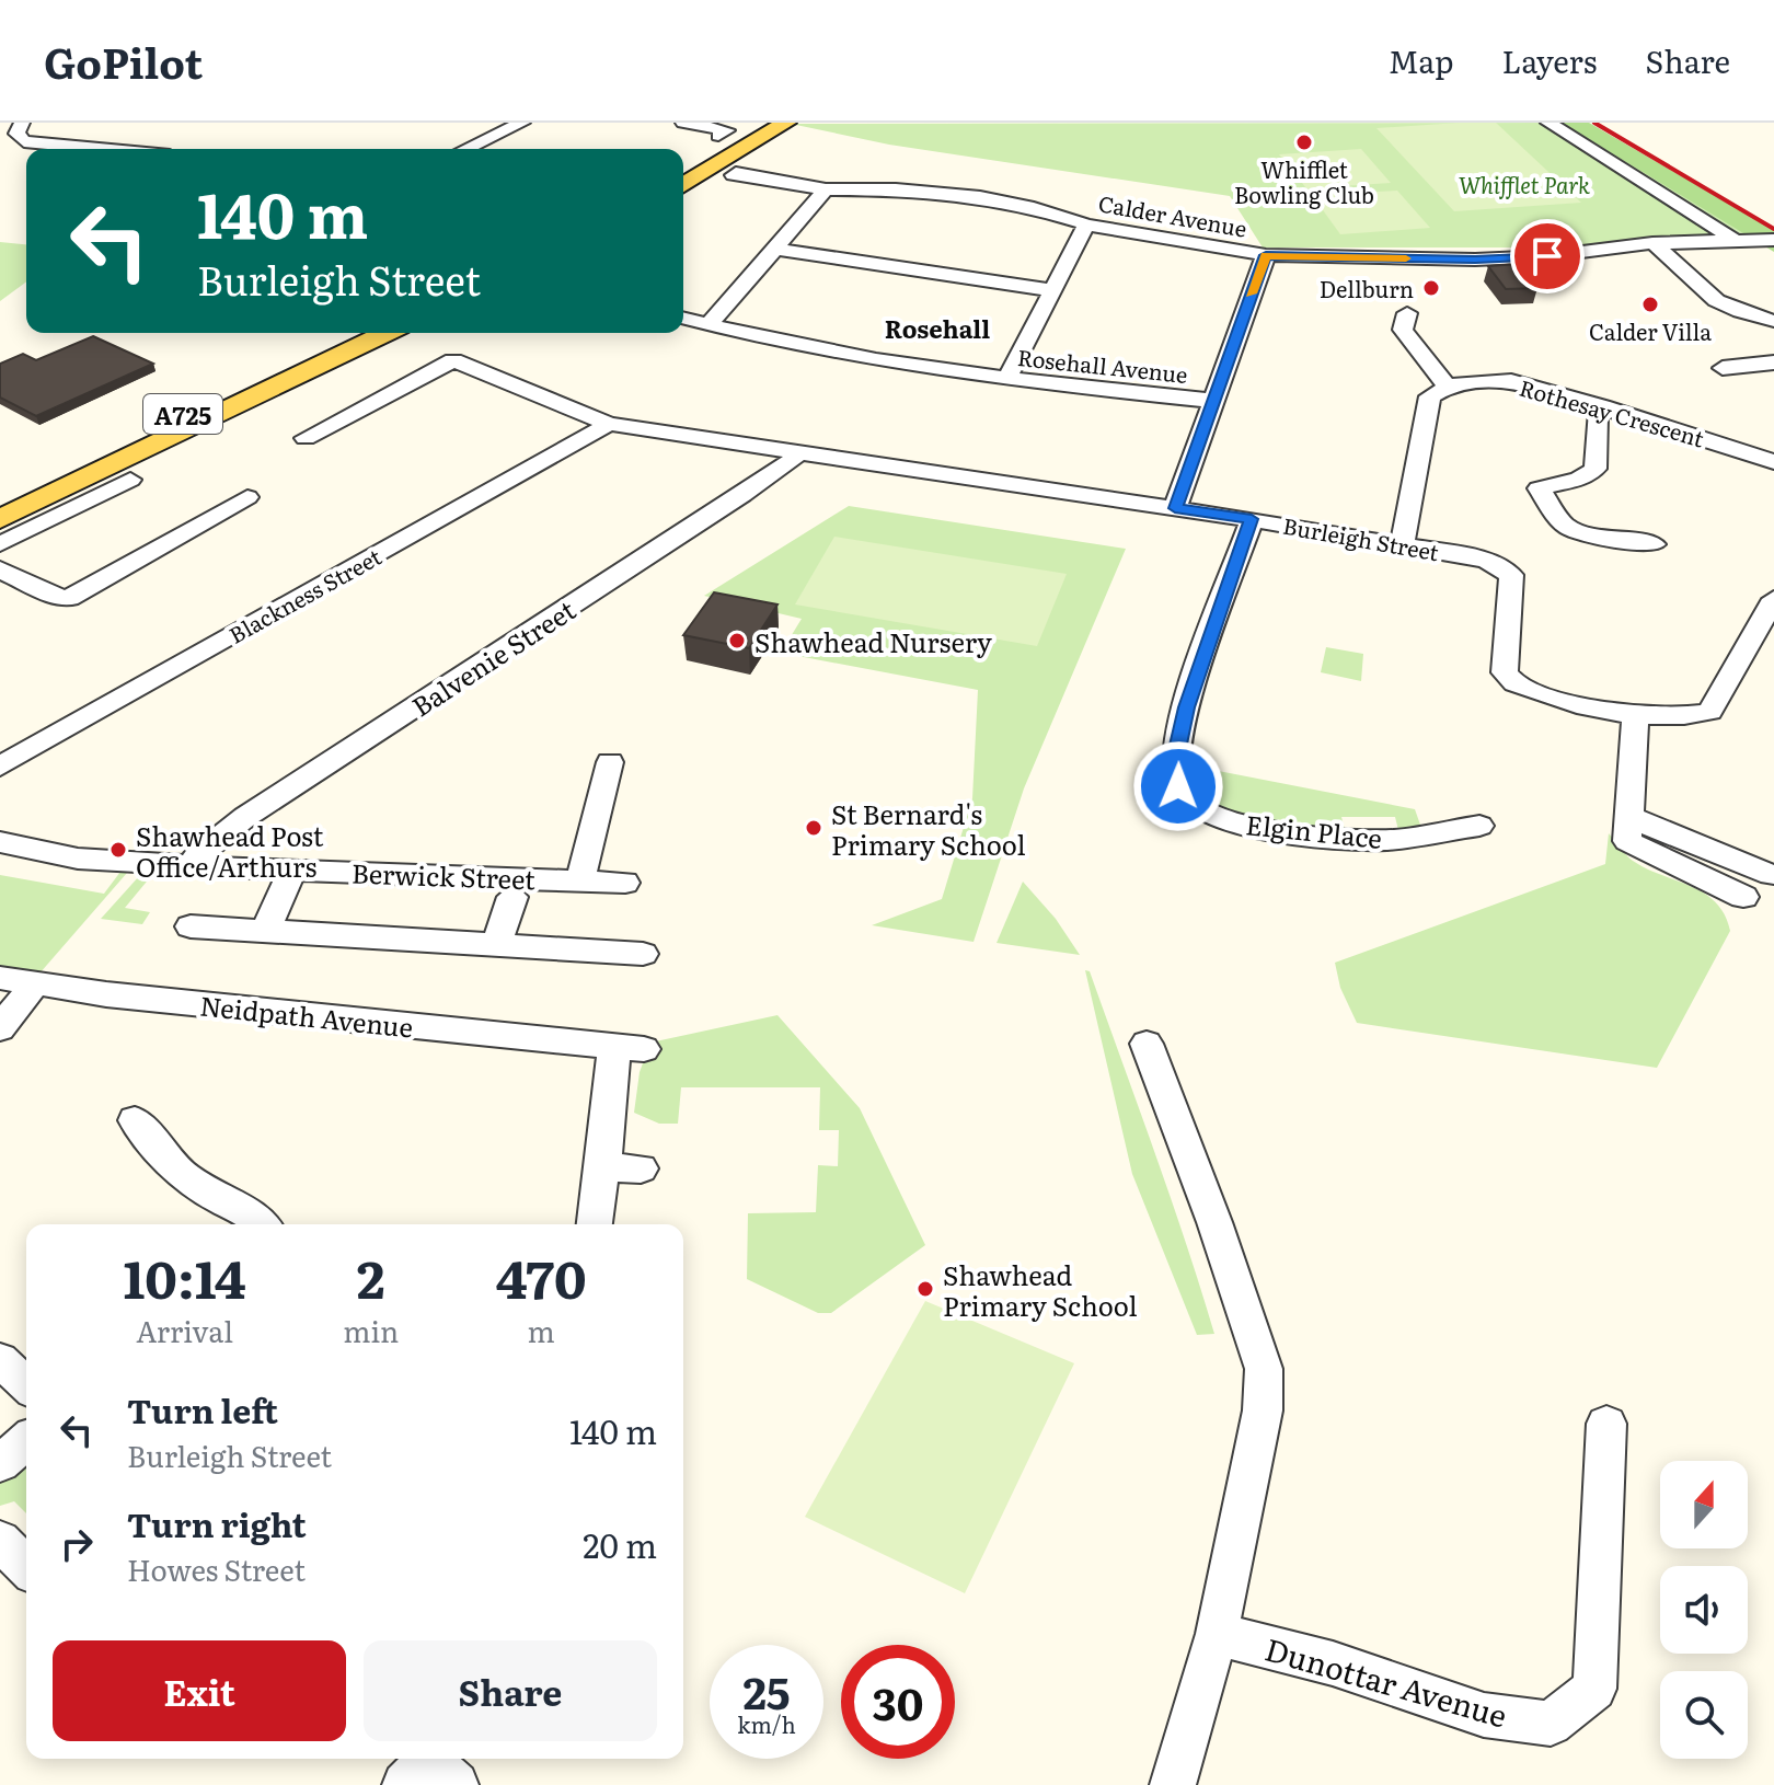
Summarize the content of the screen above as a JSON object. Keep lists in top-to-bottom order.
{
  "streets": {
    "main road": ["A725"],
    "street": [
      "Calder Avenue",
      "Rosehall Avenue",
      "Rothesay Crescent",
      "Burleigh Street",
      "Blackness Street",
      "Balvenie Street",
      "Elgin Place",
      "Berwick Street",
      "Neidpath Avenue",
      "Dunottar Avenue"
    ]
  },
  "crossings": [
    ["Burleigh Street", "Blackness Street"],
    ["Burleigh Street", "Balvenie Street"],
    ["Burleigh Street", "Elgin Place"],
    ["Balvenie Street", "Berwick Street"]
  ],
  "districts": ["Rosehall"],
  "parks": ["Whifflet Park"],
  "places": [
    "Whifflet Bowling Club",
    "Dellburn",
    "Calder Villa",
    "Shawhead Nursery",
    "St Bernard's Primary School",
    "Shawhead Post Office/Arthurs",
    "Shawhead Primary School"
  ],
  "north": "top",
  "page": {
    "header": "GoPilot",
    "nav": ["Map", "Layers", "Share"],
    "turn": ["140 m", "Burleigh Street"],
    "eta": [
      "10:14",
      "Arrival",
      "2",
      "min",
      "470",
      "m"
    ],
    "list": [
      {
        "name": "Turn left",
        "note": "Burleigh Street",
        "value": "140 m"
      },
      {
        "name": "Turn right",
        "note": "Howes Street",
        "value": "20 m"
      }
    ],
    "buttons": ["Exit", "Share"],
    "speed": "25 km/h",
    "limit": "30"
  }
}
